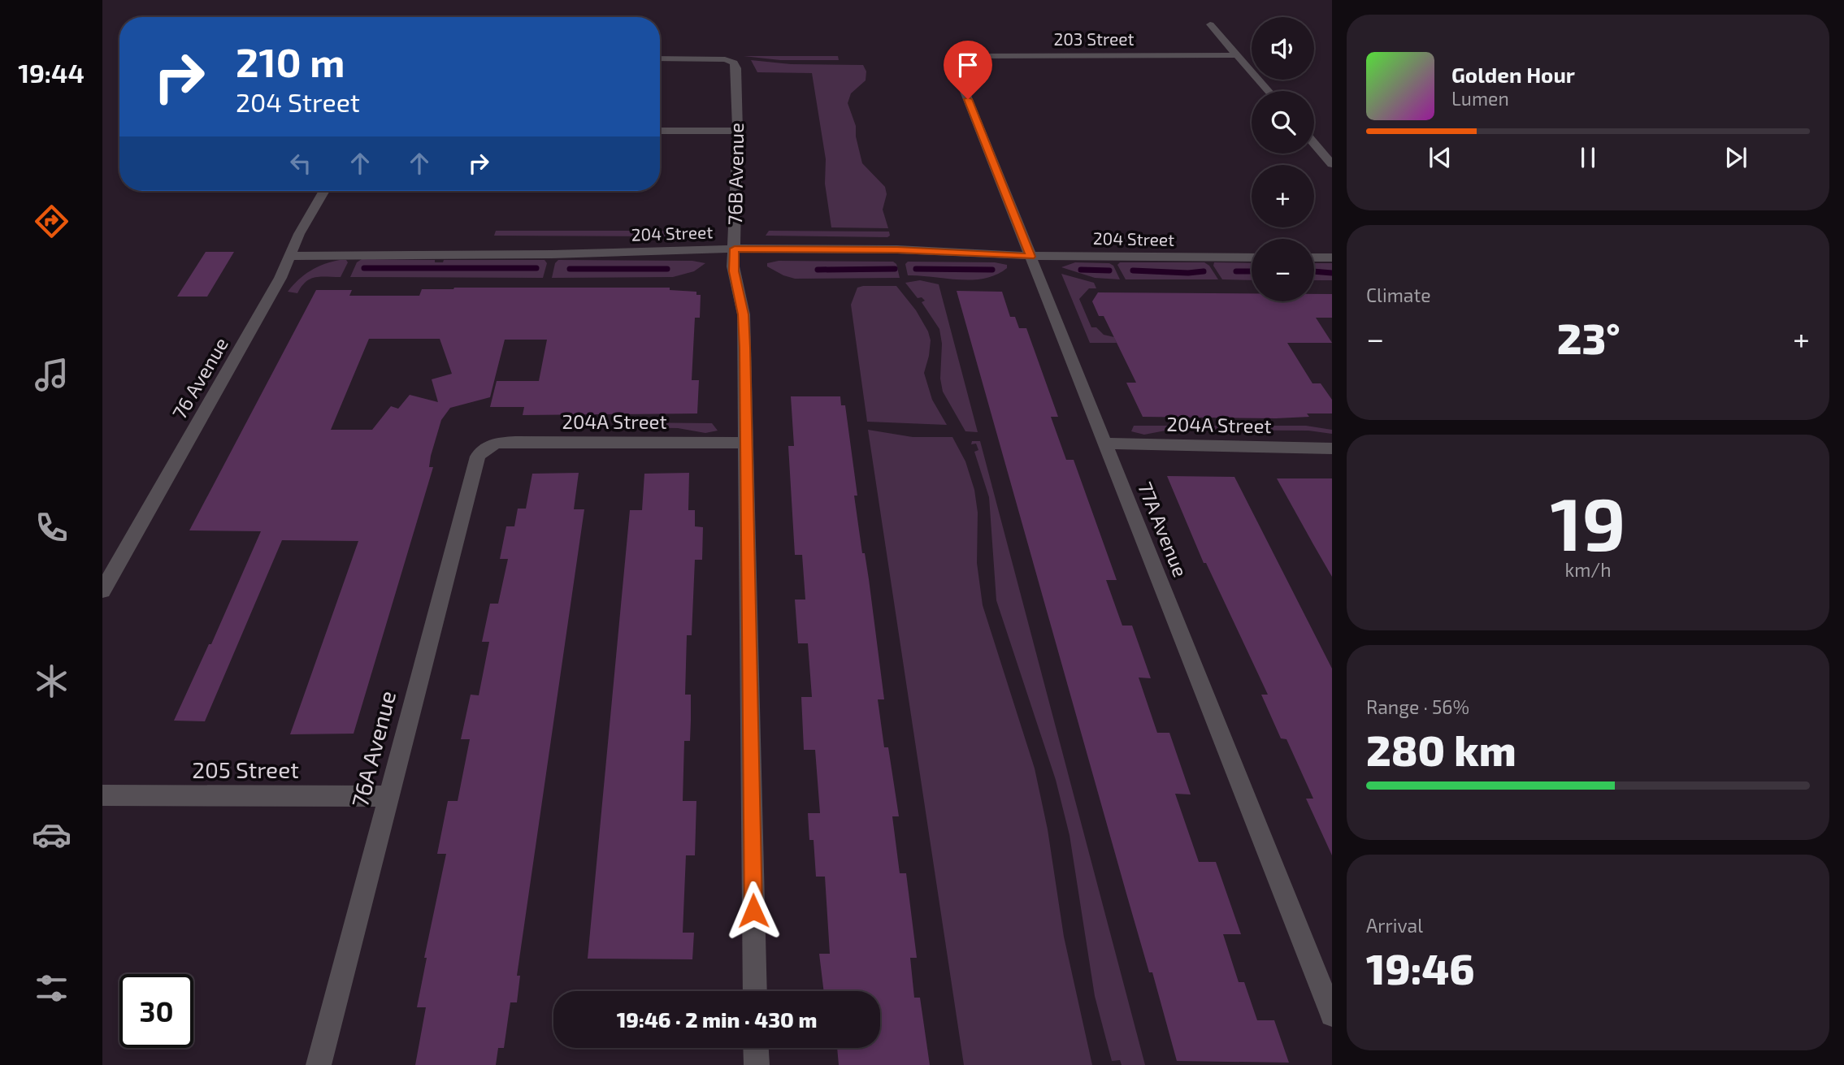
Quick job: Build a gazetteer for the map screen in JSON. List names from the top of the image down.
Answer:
{
  "streets": {
    "street": [
      "203 Street",
      "76B Avenue",
      "204 Street",
      "76 Avenue",
      "204A Street",
      "77A Avenue",
      "76A Avenue",
      "205 Street"
    ]
  },
  "crossings": [
    ["203 Street", "77A Avenue"],
    ["76B Avenue", "204 Street"],
    ["76B Avenue", "204A Street"],
    ["204 Street", "76 Avenue"],
    ["204 Street", "77A Avenue"],
    ["204A Street", "77A Avenue"],
    ["204A Street", "76A Avenue"],
    ["76A Avenue", "205 Street"]
  ],
  "page": {
    "tabs": "19:44",
    "map_buttons": ["+", "−"],
    "turn": ["210 m", "204 Street"],
    "song": ["Golden Hour", "Lumen"],
    "tile": [
      "Climate",
      ["19", "km/h"],
      ["Range · 56%", "280 km"],
      ["Arrival", "19:46"]
    ],
    "heat": ["−", "23°", "+"],
    "limit": "30",
    "trip": "19:46 · 2 min · 430 m"
  }
}
